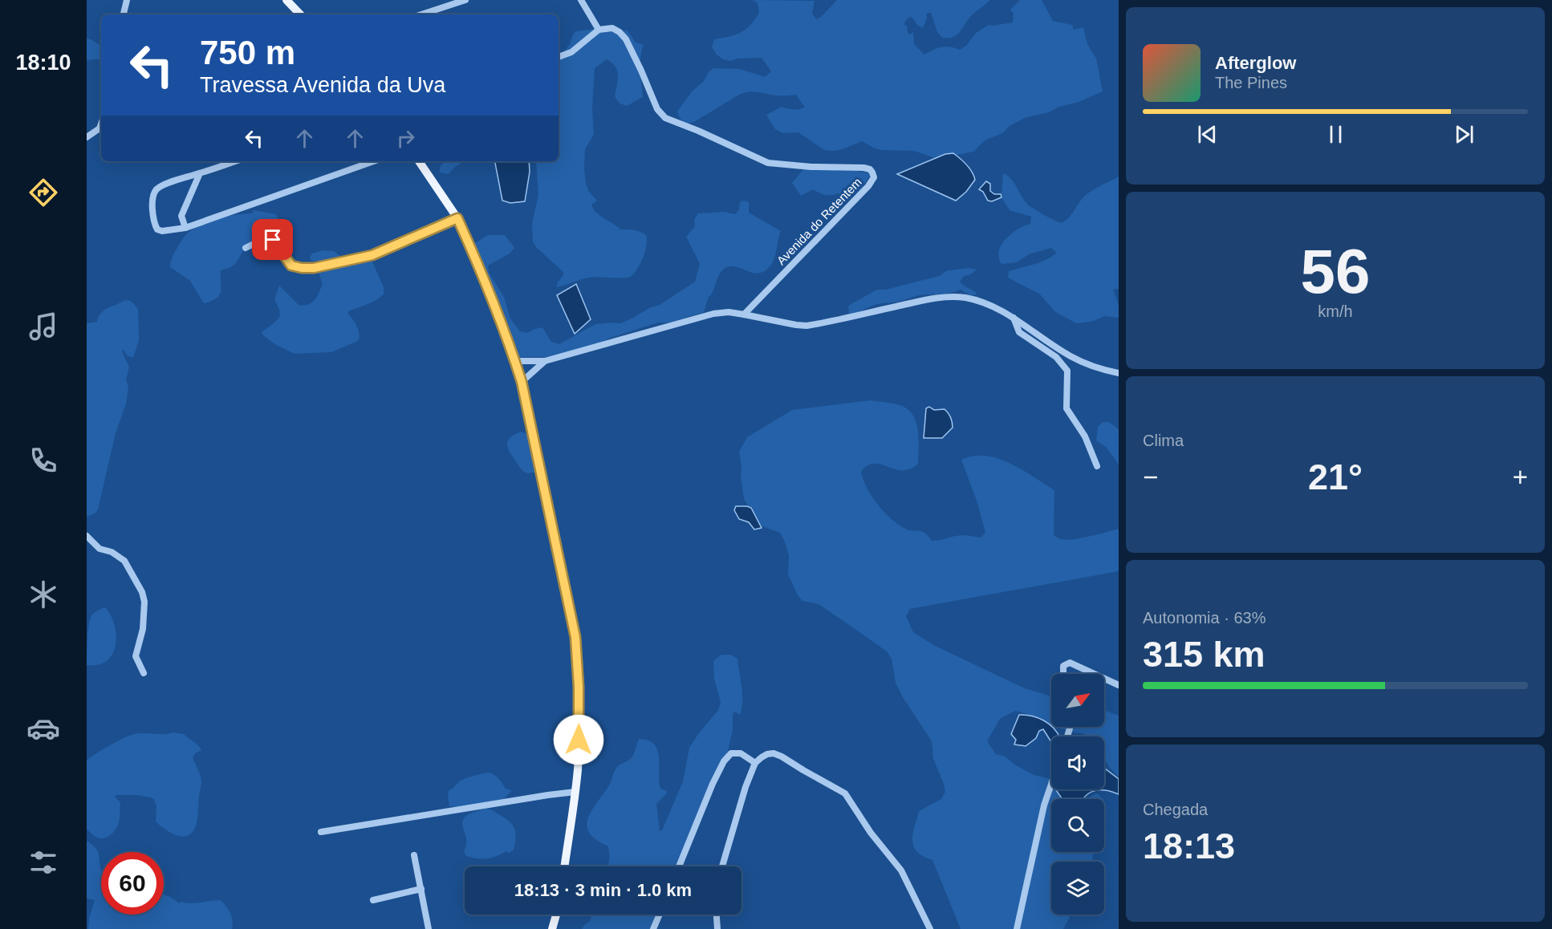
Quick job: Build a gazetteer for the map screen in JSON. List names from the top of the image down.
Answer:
{
  "streets": {
    "street": ["Avenida do Retentem"]
  },
  "north": "top right",
  "page": {
    "tabs": "18:10",
    "turn": ["750 m", "Travessa Avenida da Uva"],
    "song": ["Afterglow", "The Pines"],
    "tile": [
      ["56", "km/h"],
      "Clima",
      ["Autonomia · 63%", "315 km"],
      ["Chegada", "18:13"]
    ],
    "heat": ["−", "21°", "+"],
    "limit": "60",
    "trip": "18:13 · 3 min · 1.0 km"
  }
}
